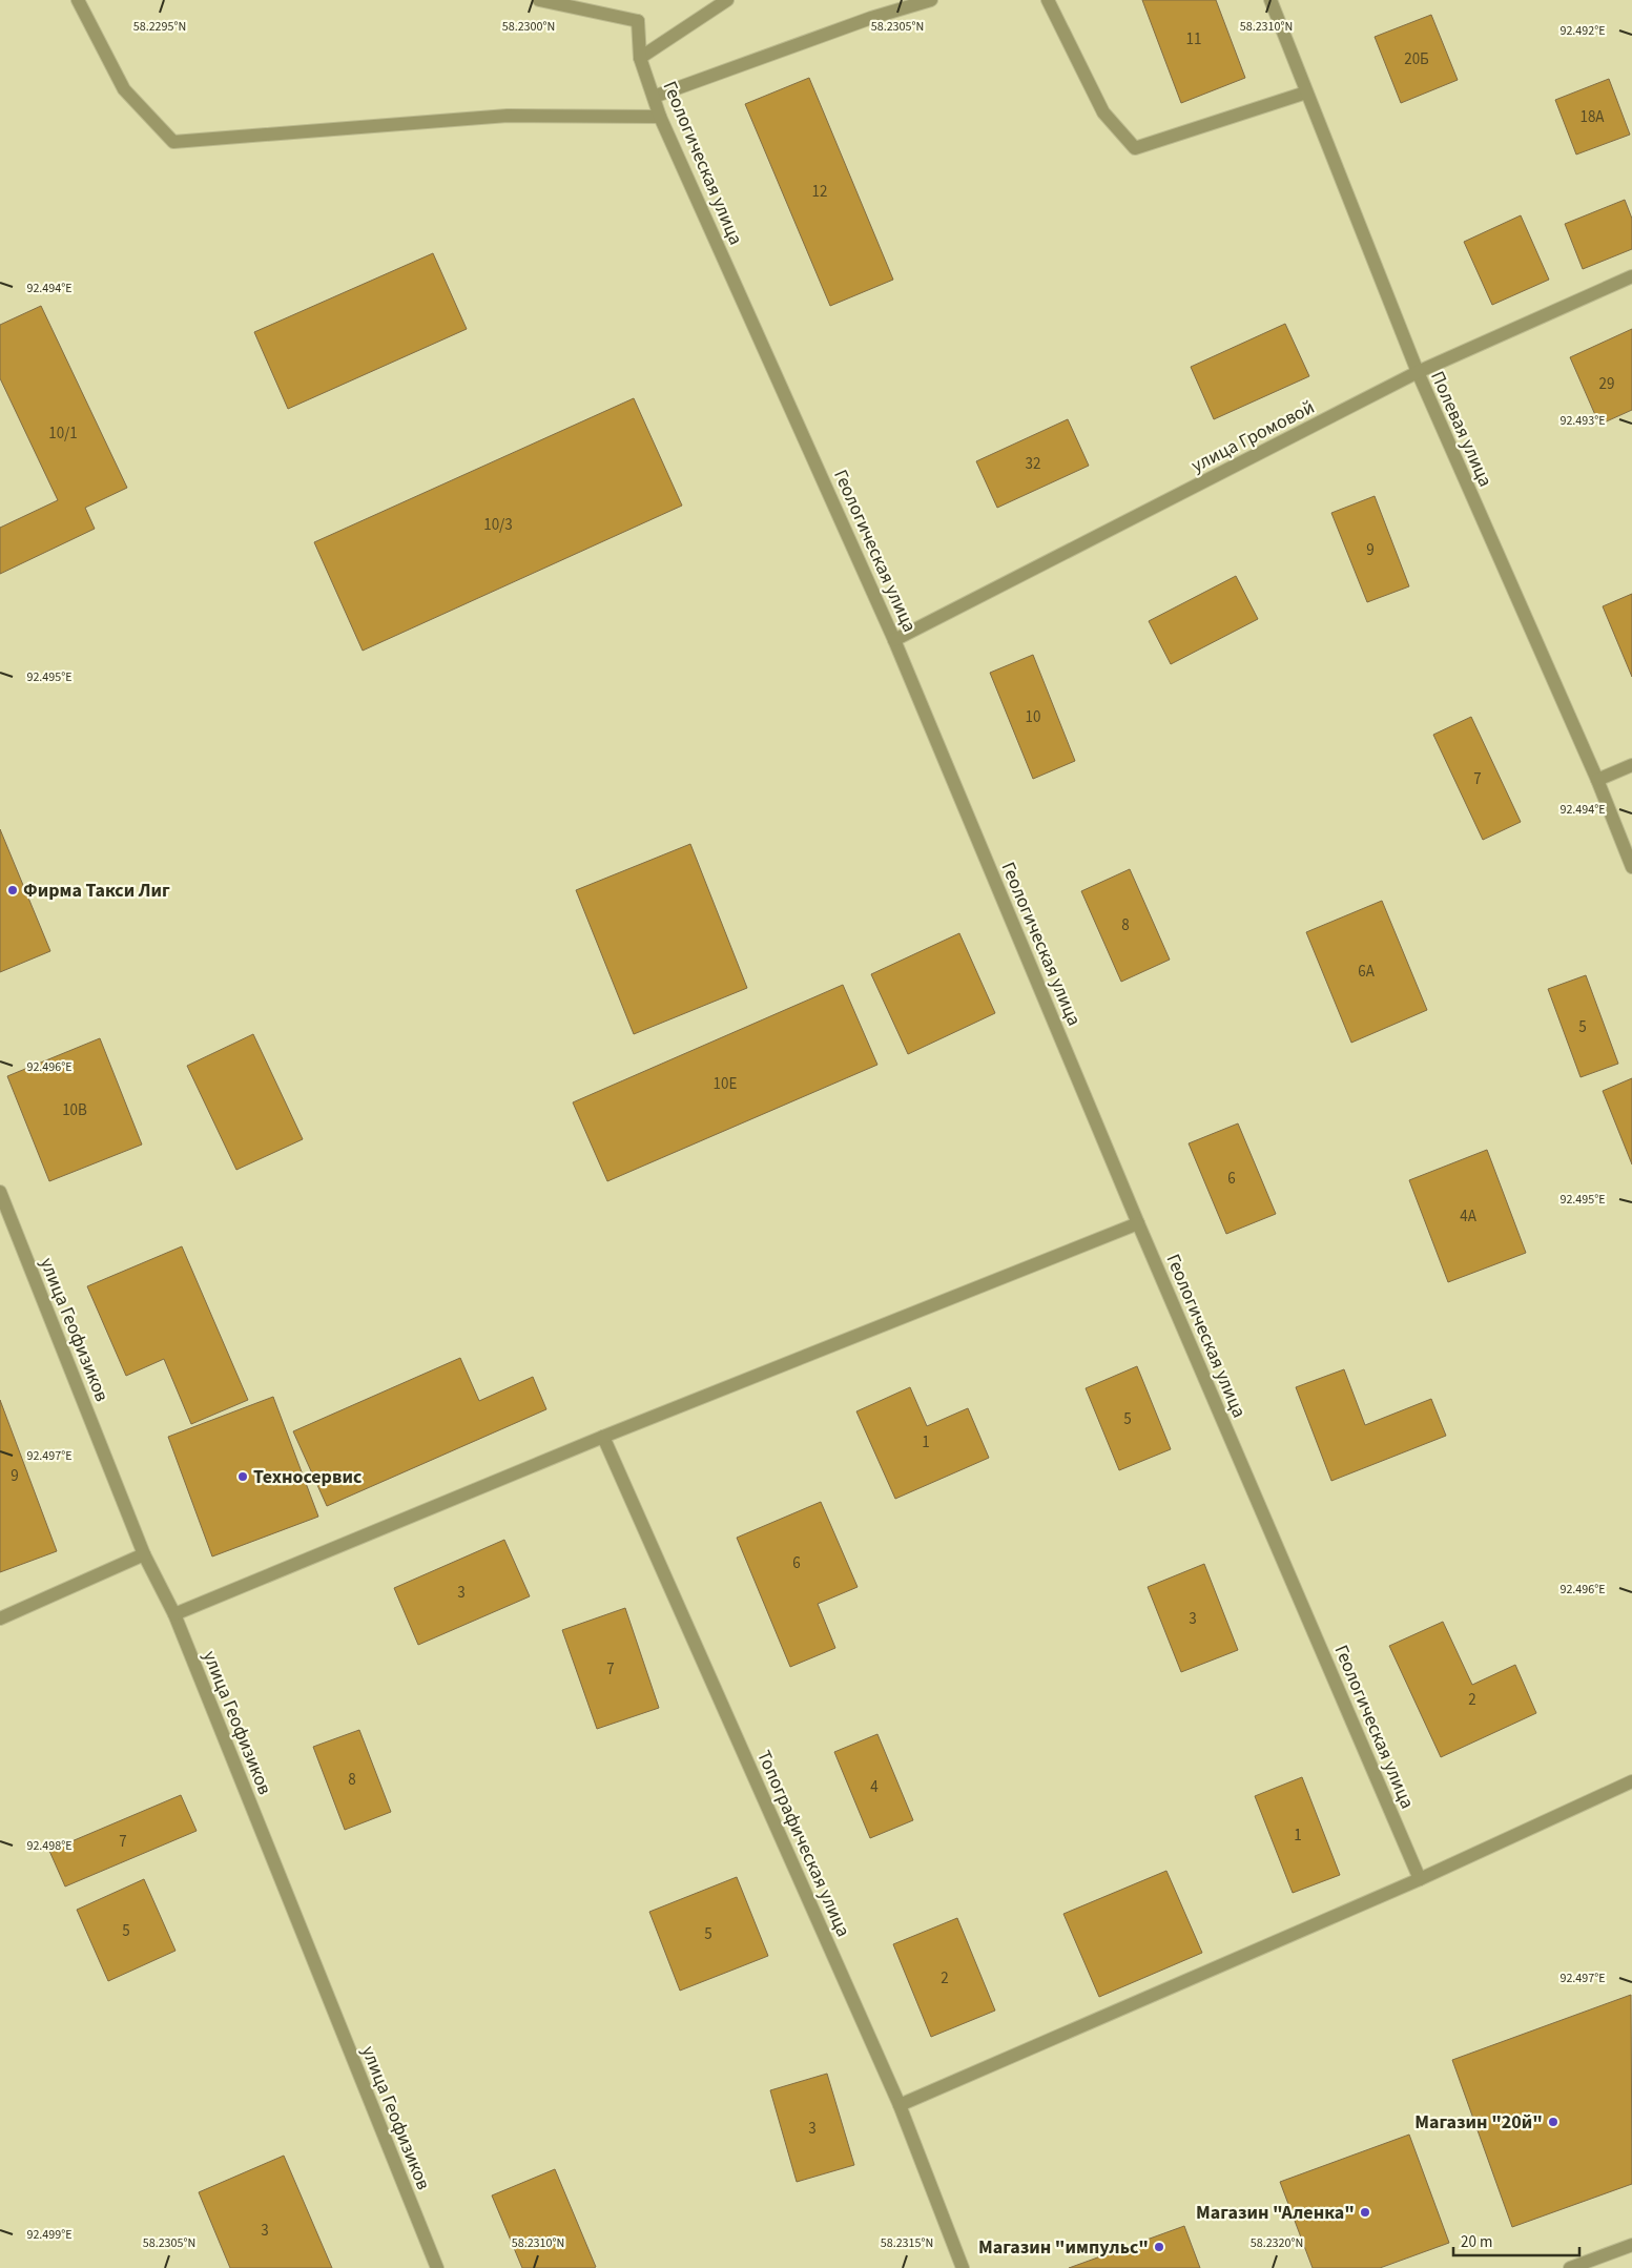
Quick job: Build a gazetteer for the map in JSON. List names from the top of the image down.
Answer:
{
  "streets": {
    "street": [
      "Геологическая улица",
      "Полевая улица",
      "улица Громовой",
      "улица Геофизиков",
      "Топографическая улица"
    ]
  },
  "crossings": [
    ["Геологическая улица", "улица Громовой"],
    ["Полевая улица", "улица Громовой"]
  ],
  "places": [
    "Фирма Такси Лиг",
    "Техносервис",
    "Магазин \"20й\"",
    "Магазин \"Аленка\"",
    "Магазин \"импульс\""
  ],
  "house_numbers": [
    "11",
    "20Б",
    "18А",
    "12",
    "29",
    "10/1",
    "32",
    "10/3",
    "9",
    "10",
    "7",
    "8",
    "6А",
    "5",
    "10Е",
    "10В",
    "6",
    "4А",
    "5",
    "1",
    "9",
    "6",
    "3",
    "3",
    "7",
    "2",
    "8",
    "4",
    "1",
    "7",
    "5",
    "5",
    "2",
    "3",
    "3"
  ],
  "scale_bar": "20 m",
  "coordinates": [
    "58.2295°N",
    "58.2300°N",
    "58.2305°N",
    "58.2310°N",
    "92.492°E",
    "92.494°E",
    "92.493°E",
    "92.495°E",
    "92.496°E",
    "92.497°E",
    "92.498°E",
    "92.499°E",
    "58.2315°N",
    "58.2320°N"
  ]
}
